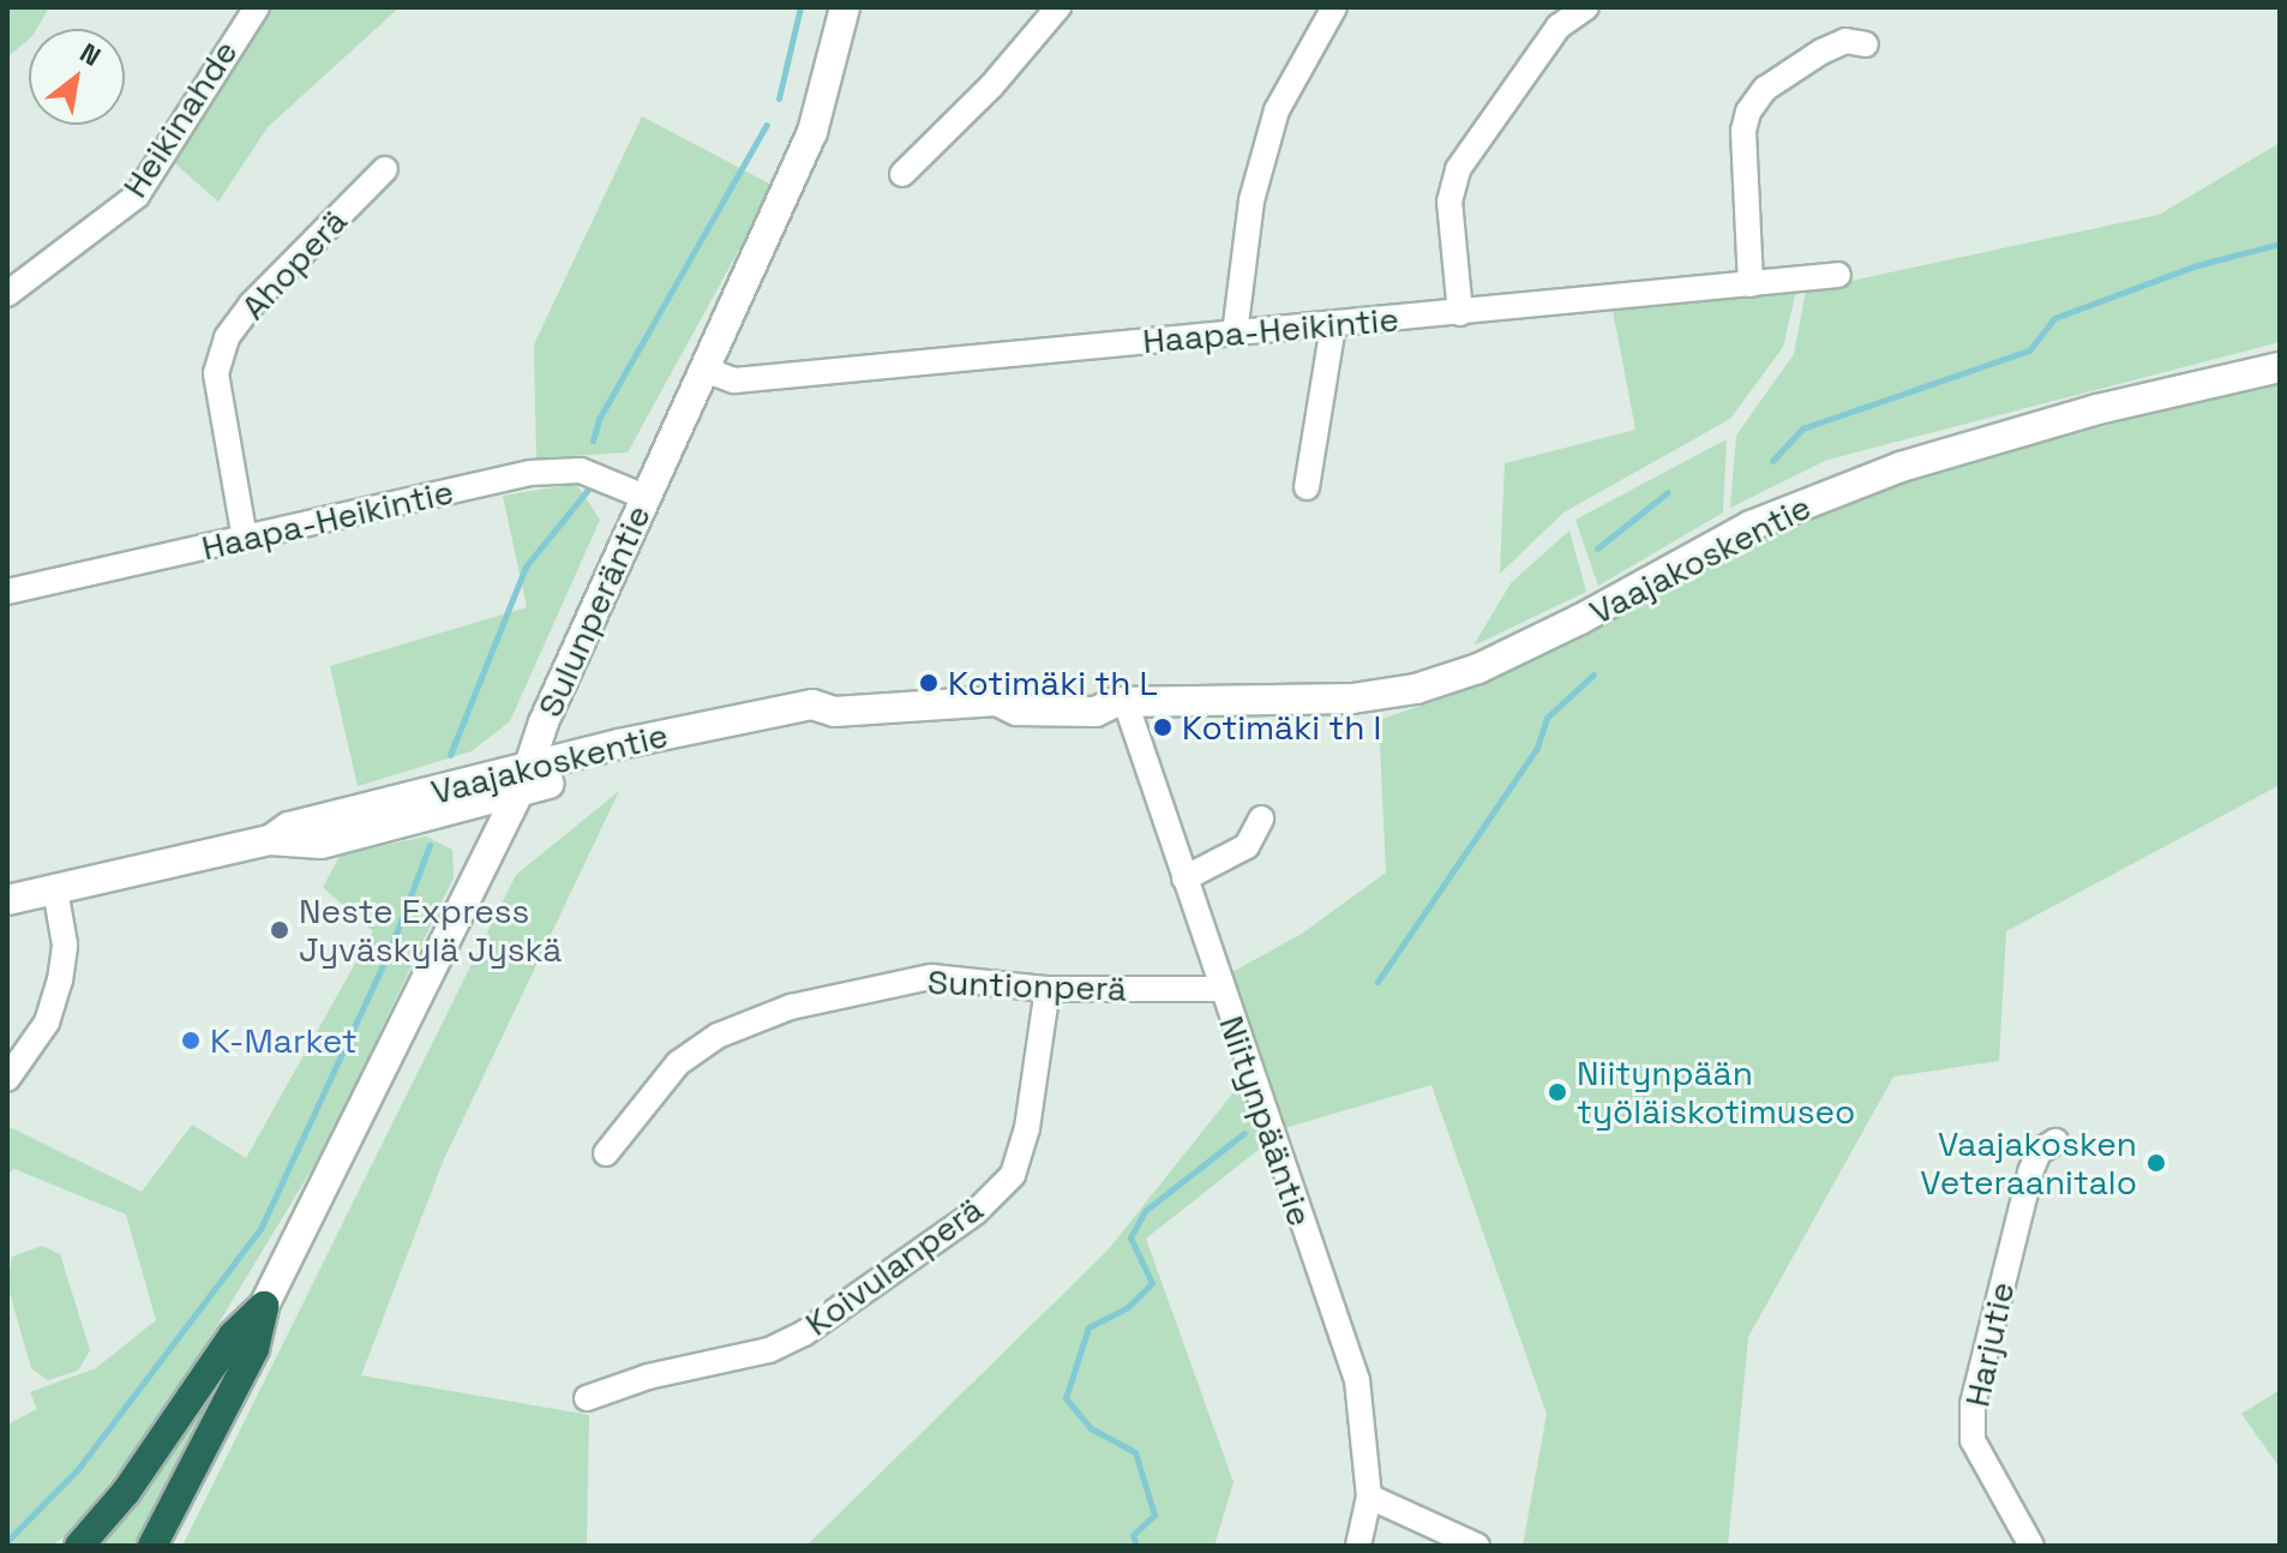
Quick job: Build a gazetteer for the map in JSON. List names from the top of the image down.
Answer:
{
  "streets": {
    "main road": ["Vaajakoskentie", "Sulunperäntie"],
    "street": [
      "Heikinahde",
      "Ahoperä",
      "Haapa-Heikintie",
      "Suntionperä",
      "Niitynpääntie",
      "Koivulanperä",
      "Harjutie"
    ]
  },
  "crossings": [
    ["Ahoperä", "Haapa-Heikintie"],
    ["Haapa-Heikintie", "Sulunperäntie"],
    ["Vaajakoskentie", "Sulunperäntie"],
    ["Vaajakoskentie", "Niitynpääntie"],
    ["Suntionperä", "Niitynpääntie"],
    ["Suntionperä", "Koivulanperä"]
  ],
  "places": [
    "Kotimäki th L",
    "Kotimäki th I",
    "Neste Express Jyväskylä Jyskä",
    "K-Market",
    "Niitynpään työläiskotimuseo",
    "Vaajakosken Veteraanitalo"
  ],
  "north": "top right"
}
